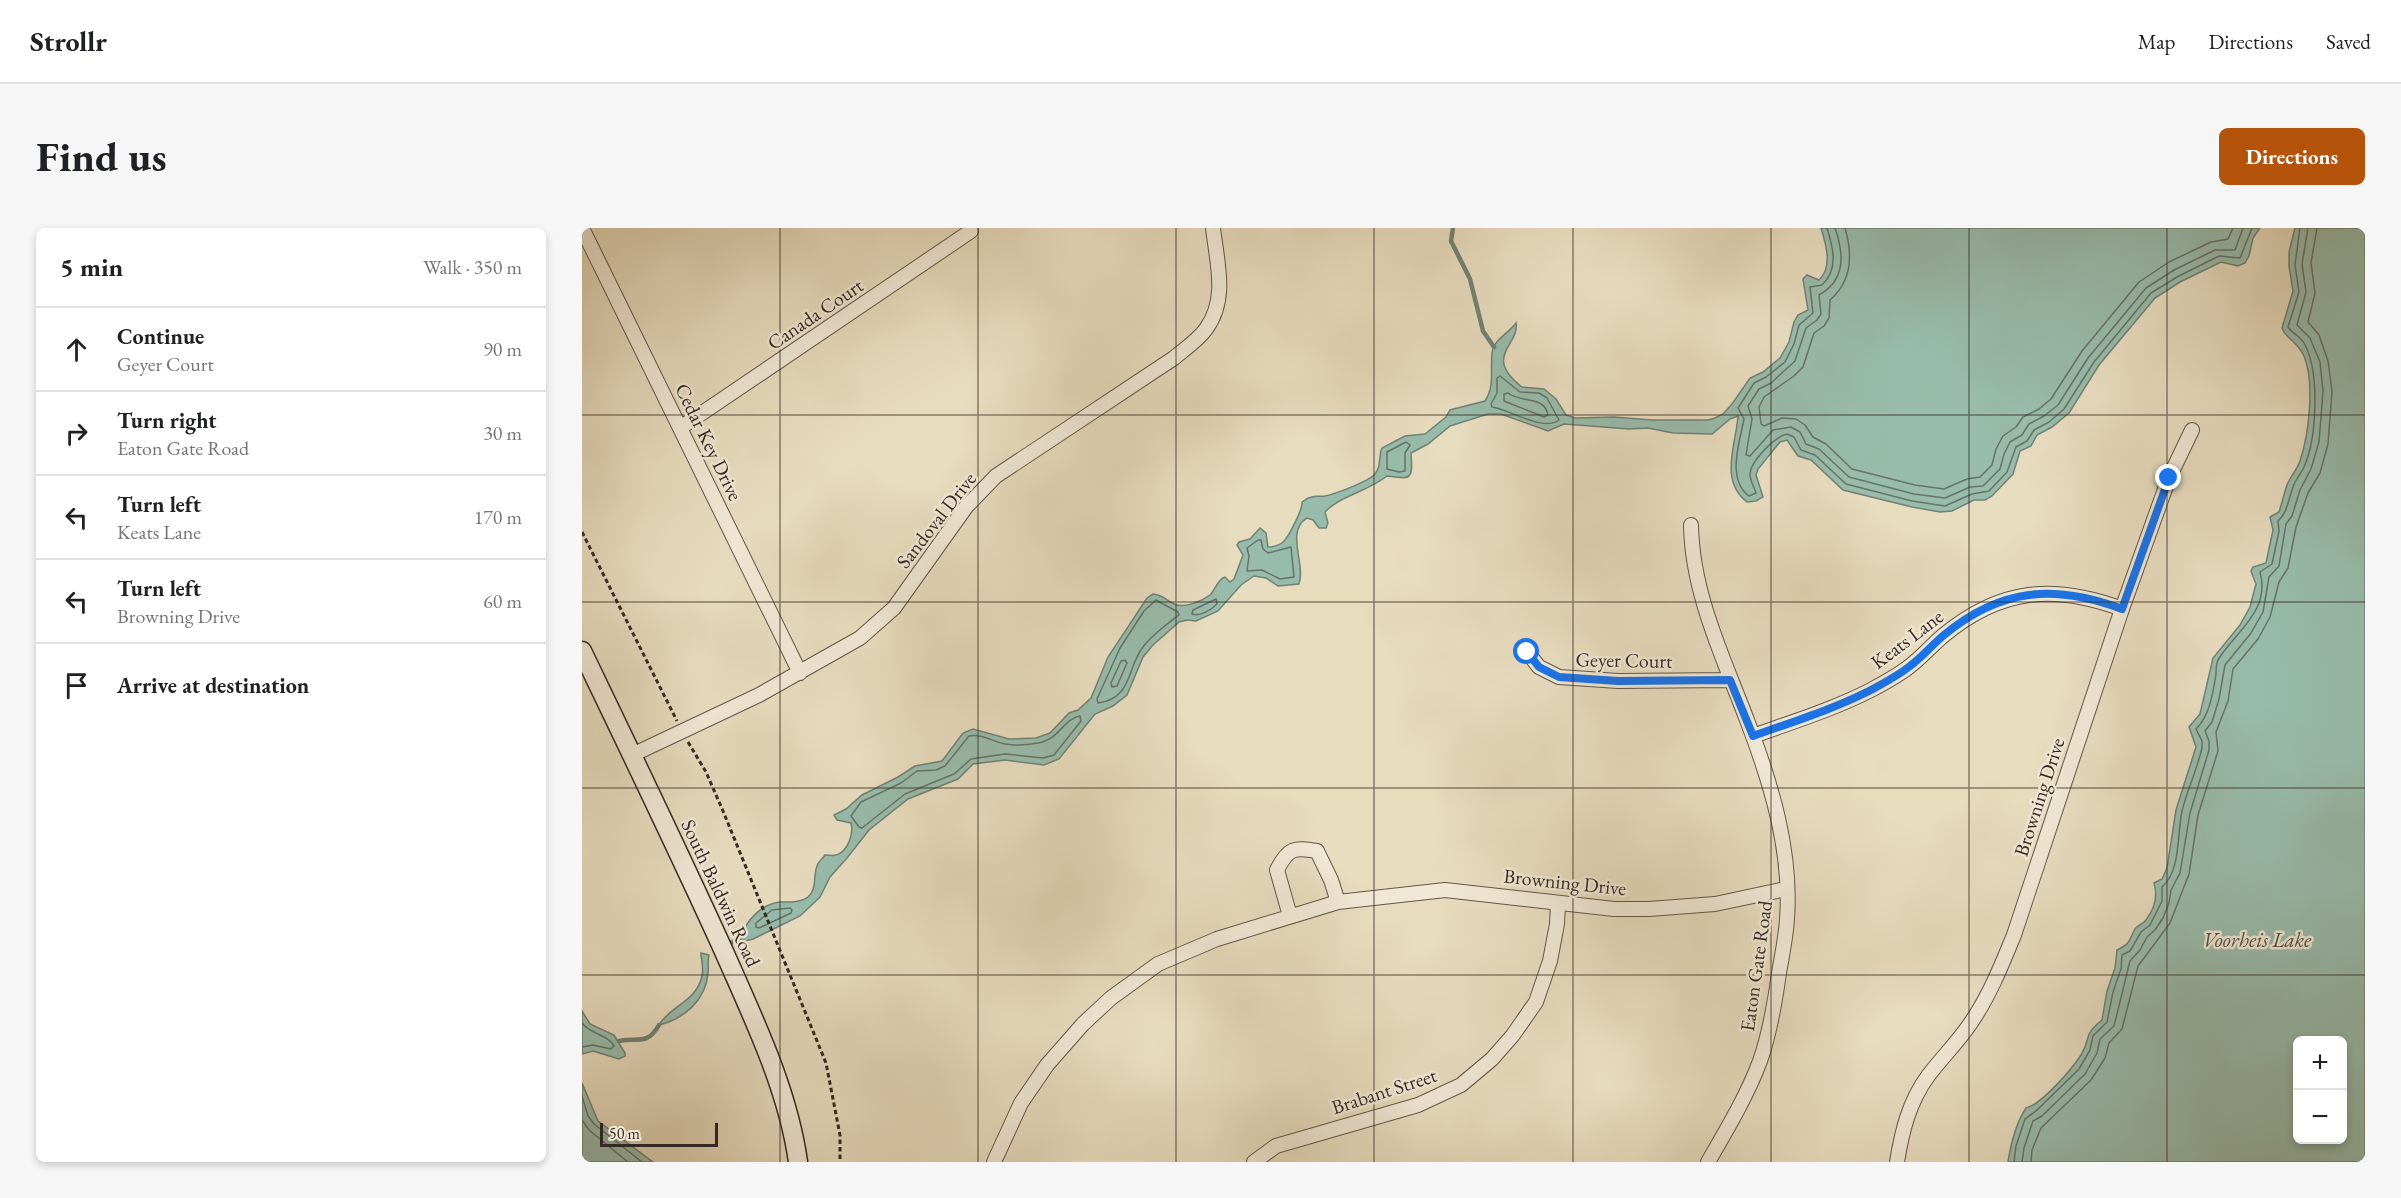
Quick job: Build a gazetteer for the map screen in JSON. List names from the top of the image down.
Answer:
{
  "streets": {
    "main road": ["South Baldwin Road"],
    "street": [
      "Canada Court",
      "Cedar Key Drive",
      "Sandoval Drive",
      "Keats Lane",
      "Geyer Court",
      "Browning Drive",
      "Eaton Gate Road",
      "Brabant Street"
    ]
  },
  "crossings": [
    ["Canada Court", "Cedar Key Drive"],
    ["Cedar Key Drive", "Sandoval Drive"],
    ["Sandoval Drive", "South Baldwin Road"],
    ["Keats Lane", "Browning Drive"],
    ["Keats Lane", "Eaton Gate Road"],
    ["Geyer Court", "Eaton Gate Road"],
    ["Browning Drive", "Eaton Gate Road"],
    ["Browning Drive", "Brabant Street"]
  ],
  "water": ["Voorheis Lake"],
  "scale_bar": "50 m",
  "page": {
    "header": "Strollr",
    "nav": ["Map", "Directions", "Saved"],
    "buttons": "Directions",
    "title": "Find us",
    "heading": ["5 min", "Walk · 350 m"],
    "list": [
      ["Continue", "Geyer Court", "90 m"],
      ["Turn right", "Eaton Gate Road", "30 m"],
      ["Turn left", "Keats Lane", "170 m"],
      ["Turn left", "Browning Drive", "60 m"],
      "Arrive at destination"
    ],
    "map_buttons": ["+", "−"],
    "scale": "50 m"
  }
}
